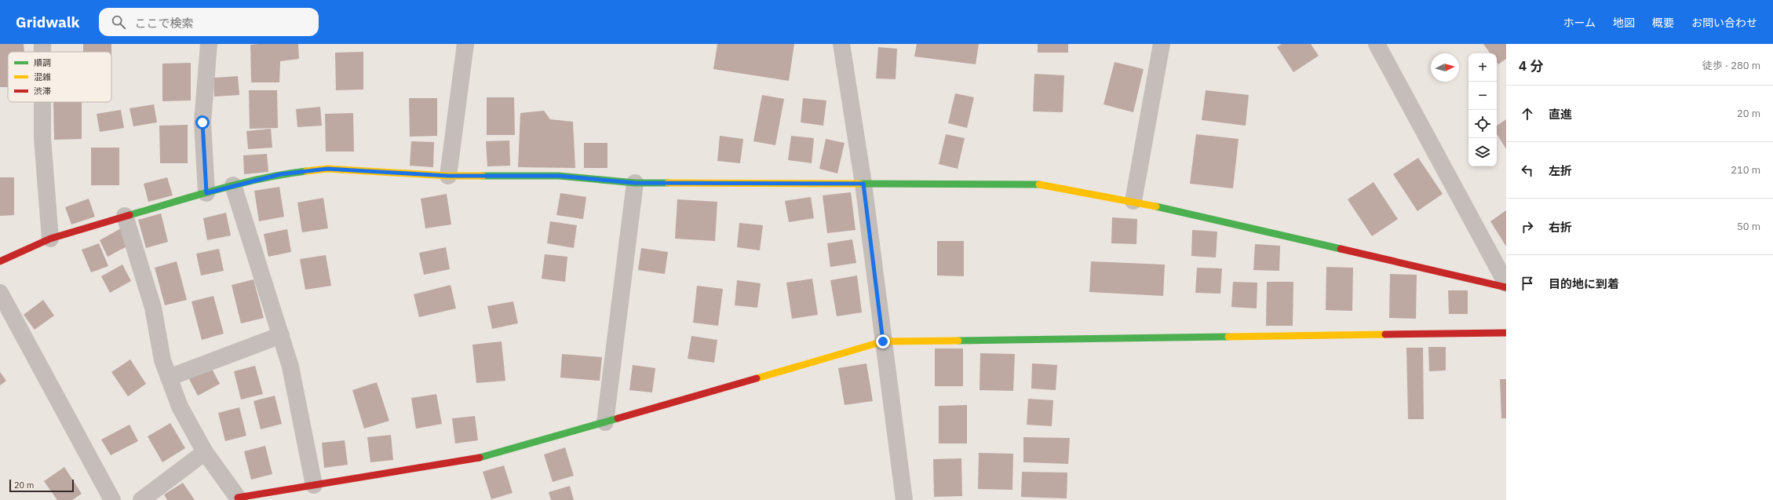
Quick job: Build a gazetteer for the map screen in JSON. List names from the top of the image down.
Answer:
{
  "legend": ["順調", "混雑", "渋滞"],
  "scale_bar": "20 m",
  "north": "right",
  "page": {
    "header": "Gridwalk",
    "search": "ここで検索",
    "nav": [
      "ホーム",
      "地図",
      "概要",
      "お問い合わせ"
    ],
    "heading": ["4 分", "徒歩 · 280 m"],
    "map_buttons": ["+", "−"],
    "list": [
      ["直進", "20 m"],
      ["左折", "210 m"],
      ["右折", "50 m"],
      "目的地に到着"
    ],
    "scale": "20 m"
  }
}
